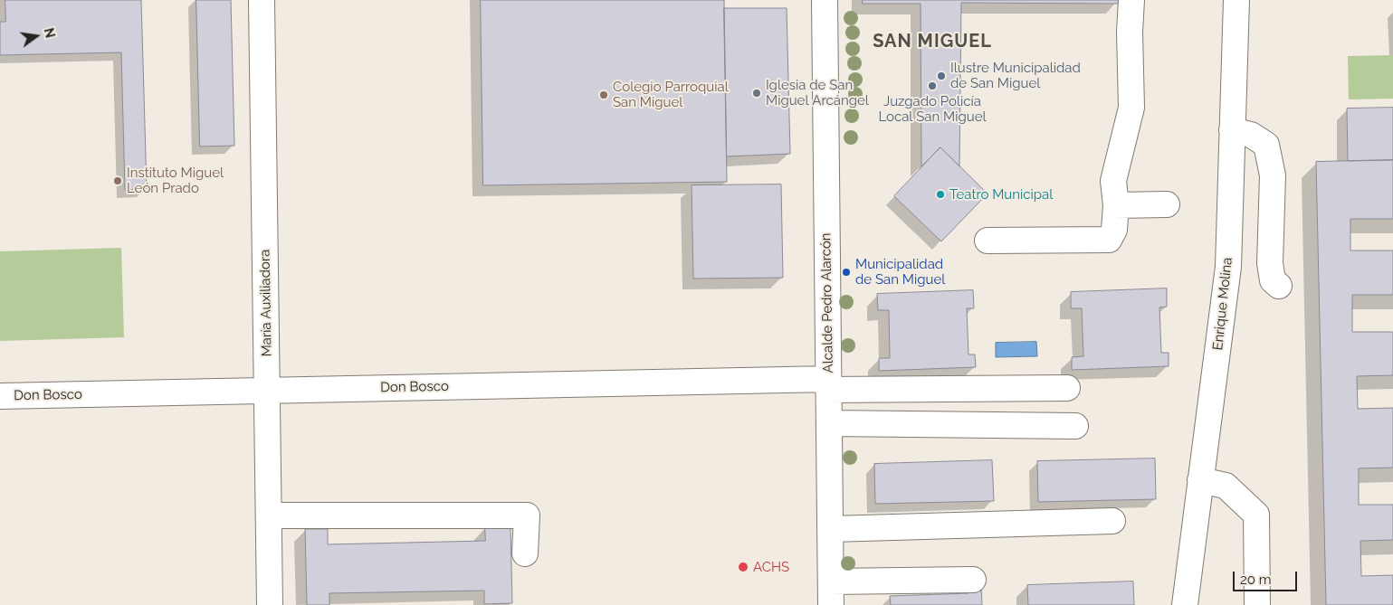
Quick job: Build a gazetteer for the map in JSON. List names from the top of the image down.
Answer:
{
  "streets": {
    "street": [
      "María Auxiliadora",
      "Alcalde Pedro Alarcón",
      "Enrique Molina",
      "Don Bosco"
    ]
  },
  "crossings": [
    ["María Auxiliadora", "Don Bosco"],
    ["Alcalde Pedro Alarcón", "Don Bosco"]
  ],
  "districts": ["SAN MIGUEL"],
  "places": [
    "Ilustre Municipalidad de San Miguel",
    "Juzgado Policía Local San Miguel",
    "Iglesia de San Miguel Arcángel",
    "Colegio Parroquial San Miguel",
    "Instituto Miguel León Prado",
    "Teatro Municipal",
    "Municipalidad de San Miguel",
    "ACHS"
  ],
  "scale_bar": "20 m",
  "north": "right"
}
